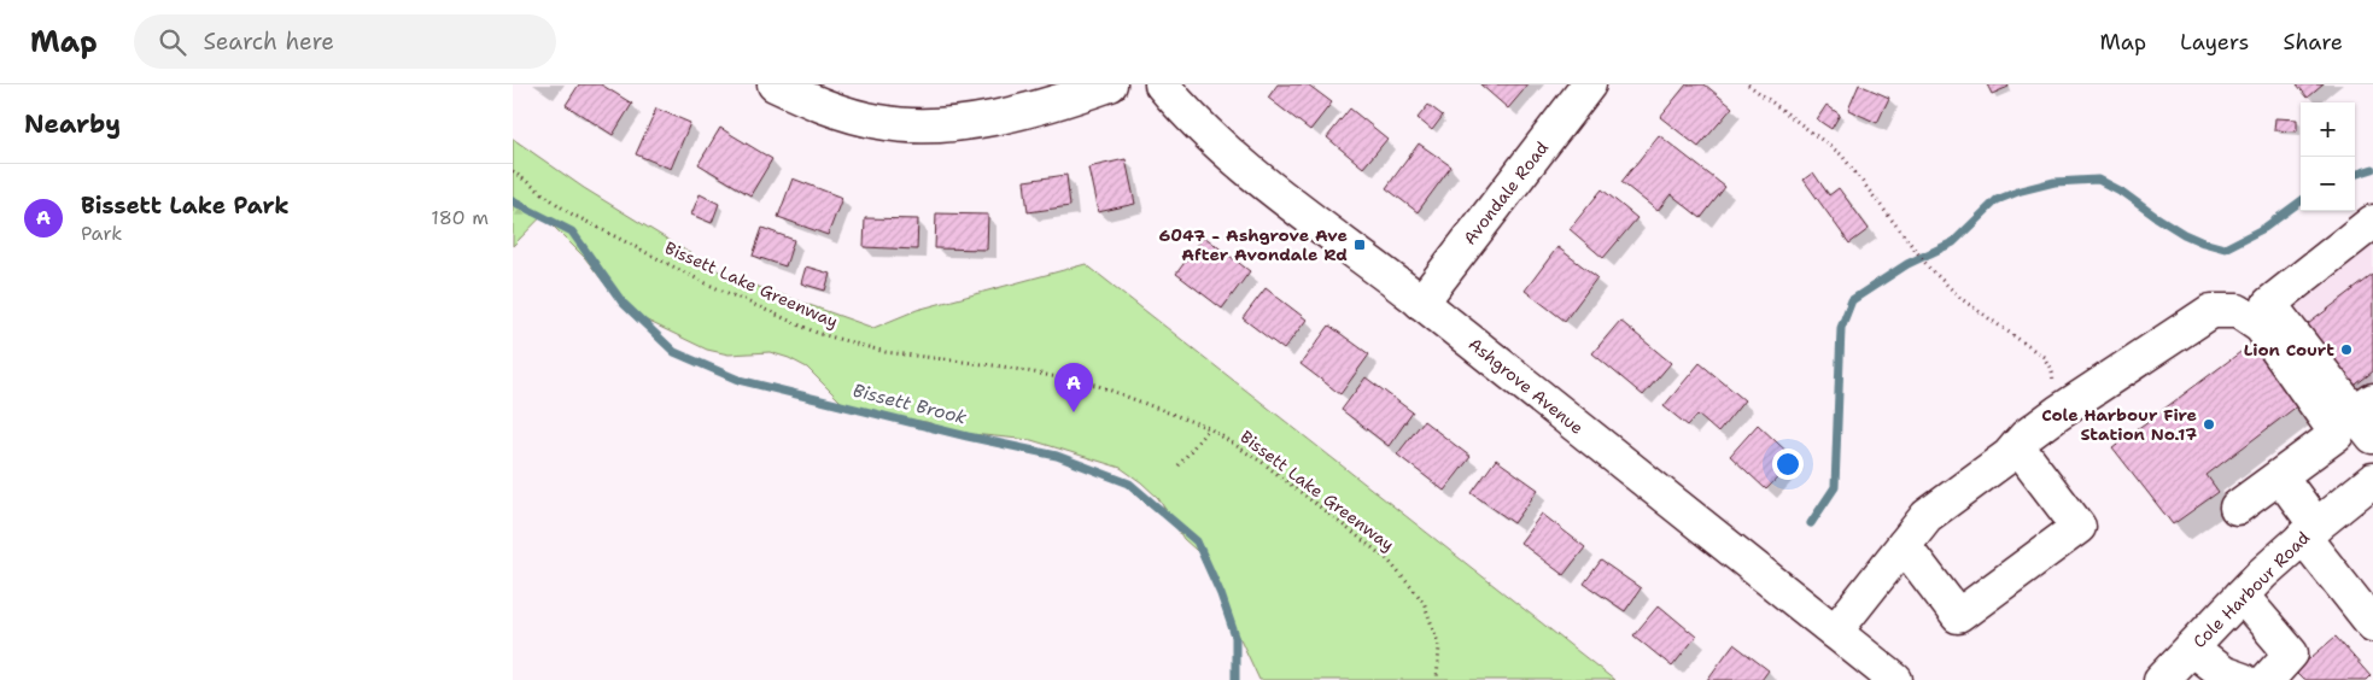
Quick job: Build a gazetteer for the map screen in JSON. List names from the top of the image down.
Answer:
{
  "streets": {
    "street": ["Avondale Road", "Ashgrove Avenue", "Cole Harbour Road"],
    "path": ["Bissett Lake Greenway"]
  },
  "crossings": [
    ["Avondale Road", "Ashgrove Avenue"]
  ],
  "water": ["Bissett Brook"],
  "places": {
    "transit": ["6047 - Ashgrove Ave After Avondale Rd"],
    "other": ["Lion Court", "Cole Harbour Fire Station No.17"]
  },
  "page": {
    "header": "Map",
    "search": "Search here",
    "nav": ["Map", "Layers", "Share"],
    "heading": "Nearby",
    "map_buttons": ["+", "−"],
    "list": [
      {
        "mark": "A",
        "name": "Bissett Lake Park",
        "note": "Park",
        "value": "180 m"
      }
    ],
    "pins": "A"
  }
}
